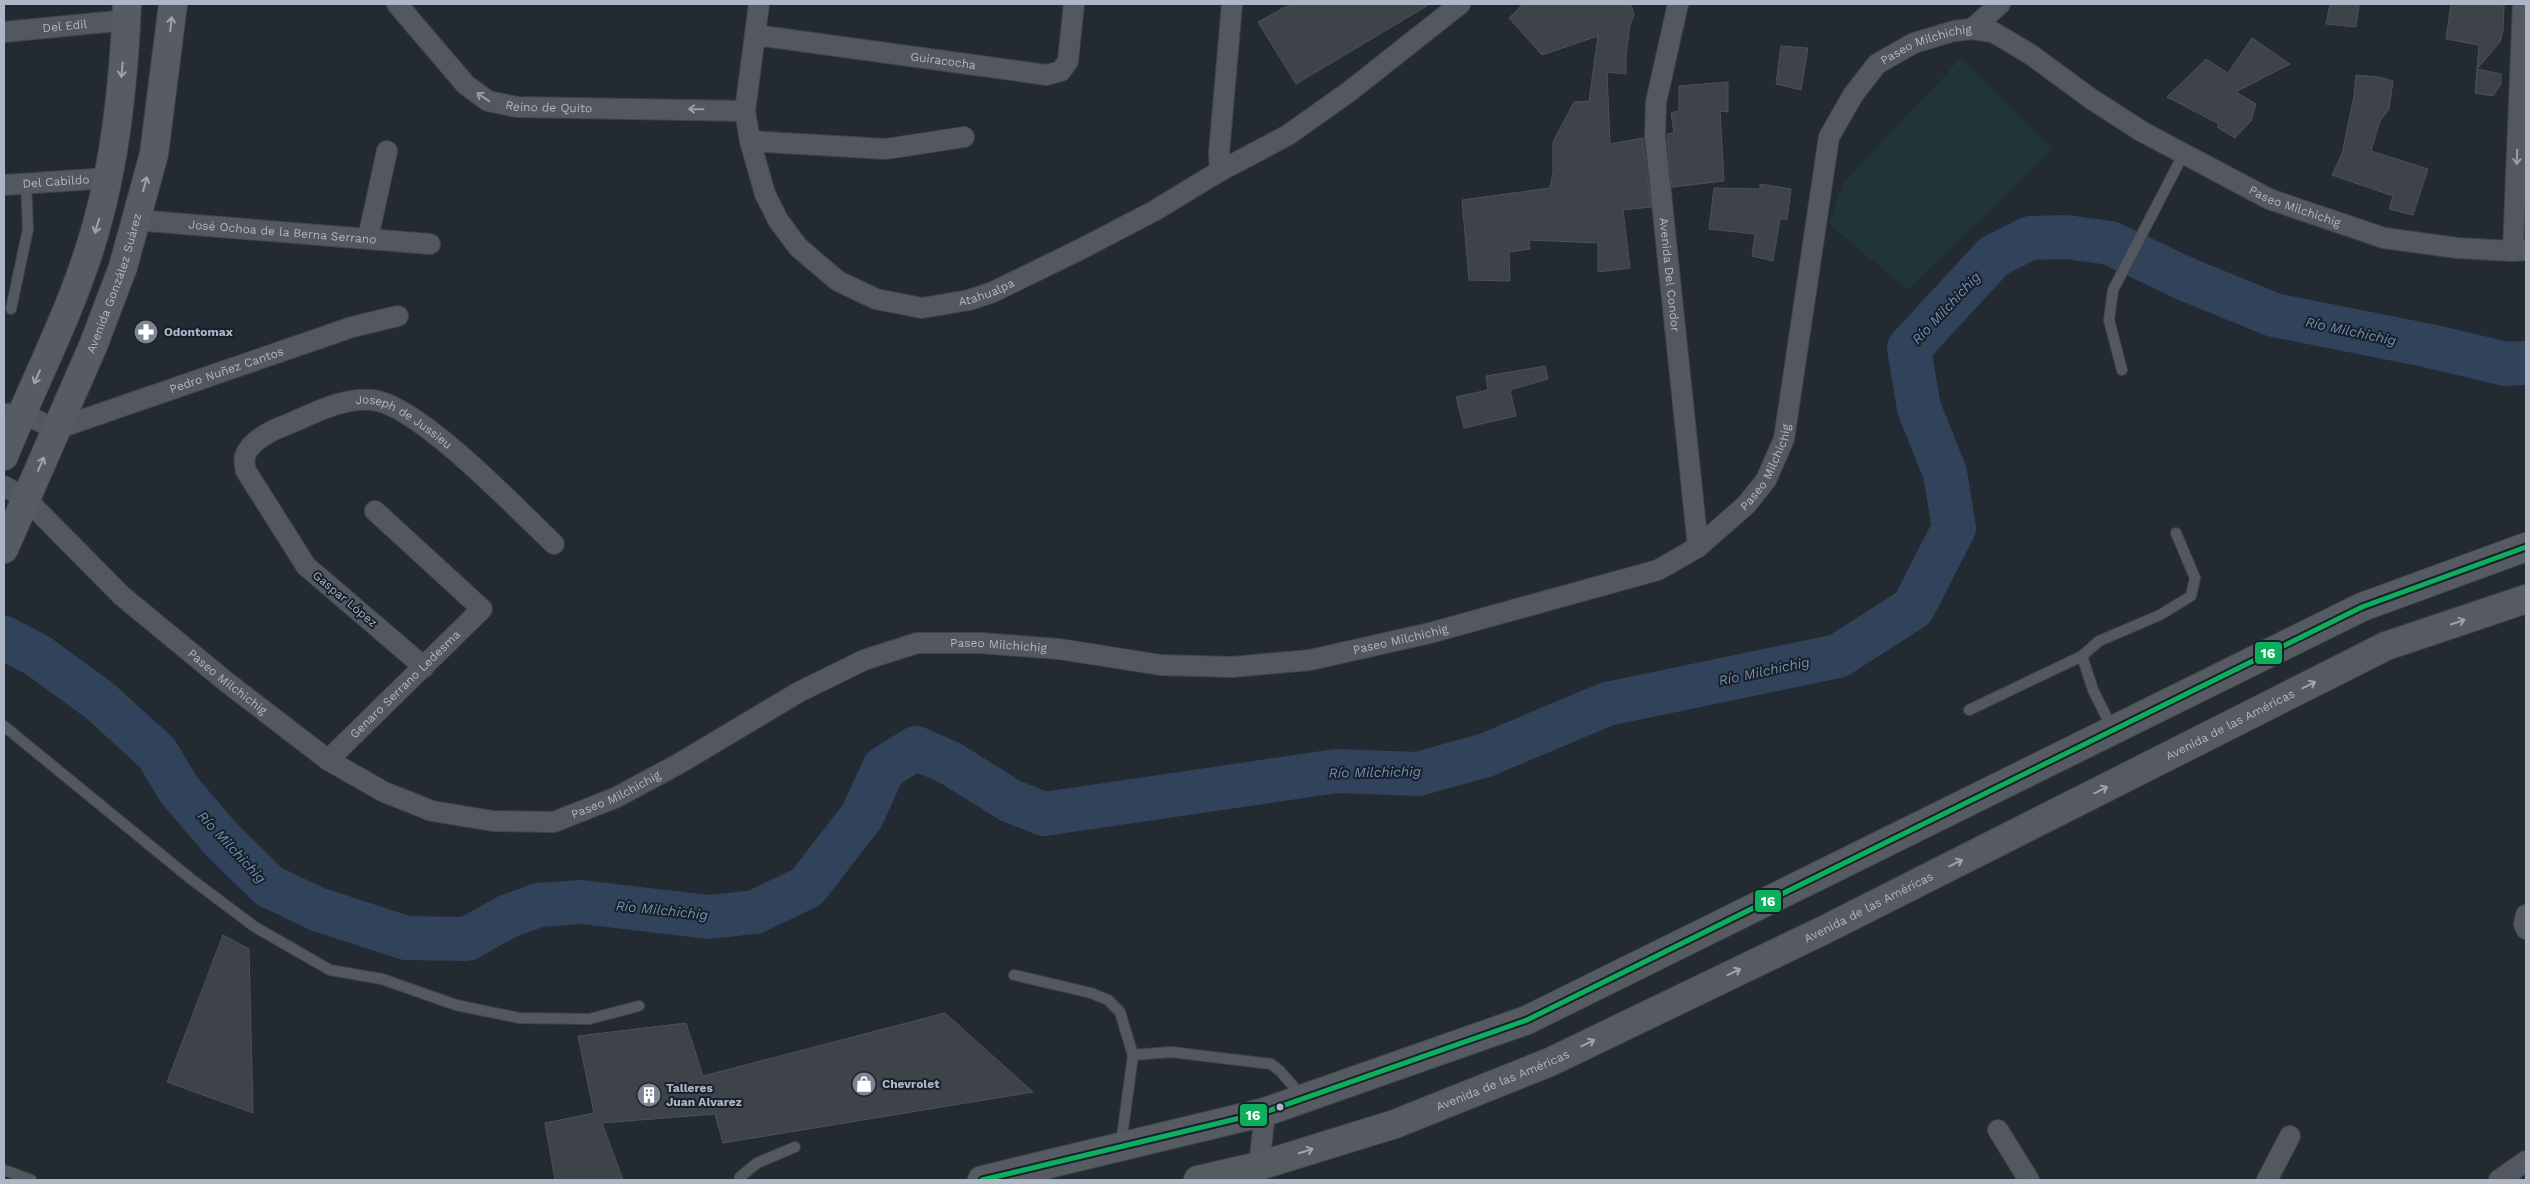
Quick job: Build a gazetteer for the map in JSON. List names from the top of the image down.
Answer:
{
  "streets": {
    "main road": ["Avenida González Suárez", "Avenida de las Américas"],
    "street": [
      "Del Edil",
      "Paseo Milchichig",
      "Guiracocha",
      "Reino de Quito",
      "Del Cabildo",
      "José Ochoa de la Berna Serrano",
      "Avenida Del Condor",
      "Atahualpa",
      "Pedro Nuñez Cantos",
      "Joseph de Jussieu",
      "Gaspar López",
      "Genaro Serrano Ledesma"
    ]
  },
  "crossings": [
    ["Paseo Milchichig", "Avenida Del Condor"],
    ["Paseo Milchichig", "Avenida González Suárez"],
    ["Paseo Milchichig", "Genaro Serrano Ledesma"],
    ["Guiracocha", "Atahualpa"],
    ["Reino de Quito", "Atahualpa"],
    ["José Ochoa de la Berna Serrano", "Avenida González Suárez"],
    ["Avenida González Suárez", "Pedro Nuñez Cantos"],
    ["Joseph de Jussieu", "Gaspar López"],
    ["Gaspar López", "Genaro Serrano Ledesma"]
  ],
  "one_way": ["Reino de Quito"],
  "water": ["Río Milchichig"],
  "places": {
    "pharmacy": ["Odontomax"],
    "shop": ["Chevrolet"],
    "building": ["Talleres Juan Alvarez"]
  },
  "lines": ["transit line 16"]
}
